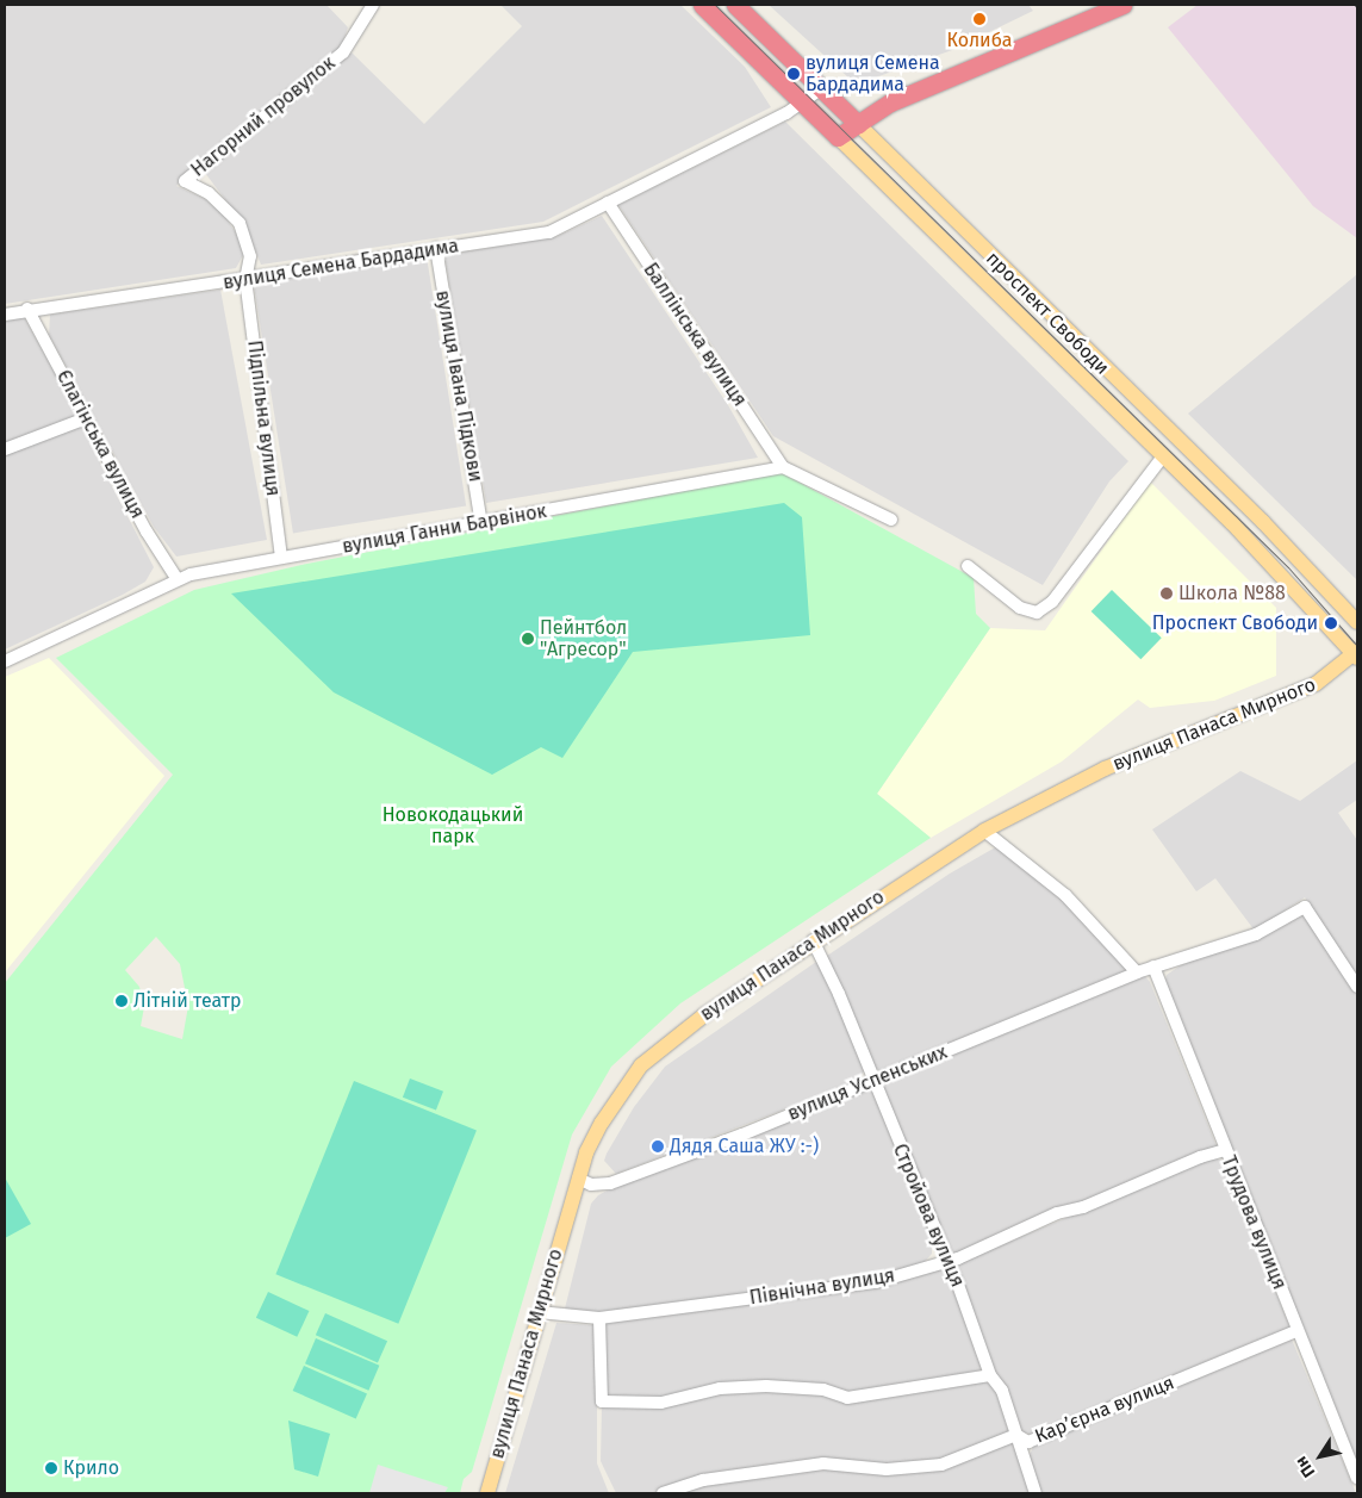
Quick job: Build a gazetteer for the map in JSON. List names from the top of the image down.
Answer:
{
  "streets": {
    "highway": ["проспект Свободи"],
    "main road": ["вулиця Панаса Мирного"],
    "street": [
      "Нагорний провулок",
      "вулиця Семена Бардадима",
      "Баллінська вулиця",
      "вулиця Івана Підкови",
      "Підпільна вулиця",
      "Єлагінська вулиця",
      "вулиця Ганни Барвінок",
      "вулиця Успенських",
      "Стройова вулиця",
      "Трудова вулиця",
      "Північна вулиця",
      "Карʼєрна вулиця"
    ]
  },
  "crossings": [
    ["Нагорний провулок", "вулиця Семена Бардадима"],
    ["Нагорний провулок", "Підпільна вулиця"],
    ["вулиця Семена Бардадима", "проспект Свободи"],
    ["вулиця Семена Бардадима", "Баллінська вулиця"],
    ["вулиця Семена Бардадима", "вулиця Івана Підкови"],
    ["вулиця Семена Бардадима", "Підпільна вулиця"],
    ["вулиця Семена Бардадима", "Єлагінська вулиця"],
    ["проспект Свободи", "вулиця Панаса Мирного"],
    ["Баллінська вулиця", "вулиця Ганни Барвінок"],
    ["вулиця Івана Підкови", "вулиця Ганни Барвінок"],
    ["Підпільна вулиця", "вулиця Ганни Барвінок"],
    ["Єлагінська вулиця", "вулиця Ганни Барвінок"],
    ["вулиця Панаса Мирного", "вулиця Успенських"],
    ["вулиця Панаса Мирного", "Стройова вулиця"],
    ["вулиця Панаса Мирного", "Північна вулиця"],
    ["вулиця Успенських", "Стройова вулиця"],
    ["вулиця Успенських", "Трудова вулиця"],
    ["Стройова вулиця", "Північна вулиця"],
    ["Стройова вулиця", "Карʼєрна вулиця"],
    ["Трудова вулиця", "Північна вулиця"],
    ["Трудова вулиця", "Карʼєрна вулиця"]
  ],
  "parks": ["Новокодацький парк"],
  "places": [
    "Колиба",
    "вулиця Семена Бардадима",
    "Школа №88",
    "Проспект Свободи",
    "Пейнтбол \"Агресор\"",
    "Лiтнiй театр",
    "Дядя Саша ЖУ :-)",
    "Крило"
  ],
  "north": "bottom left"
}
